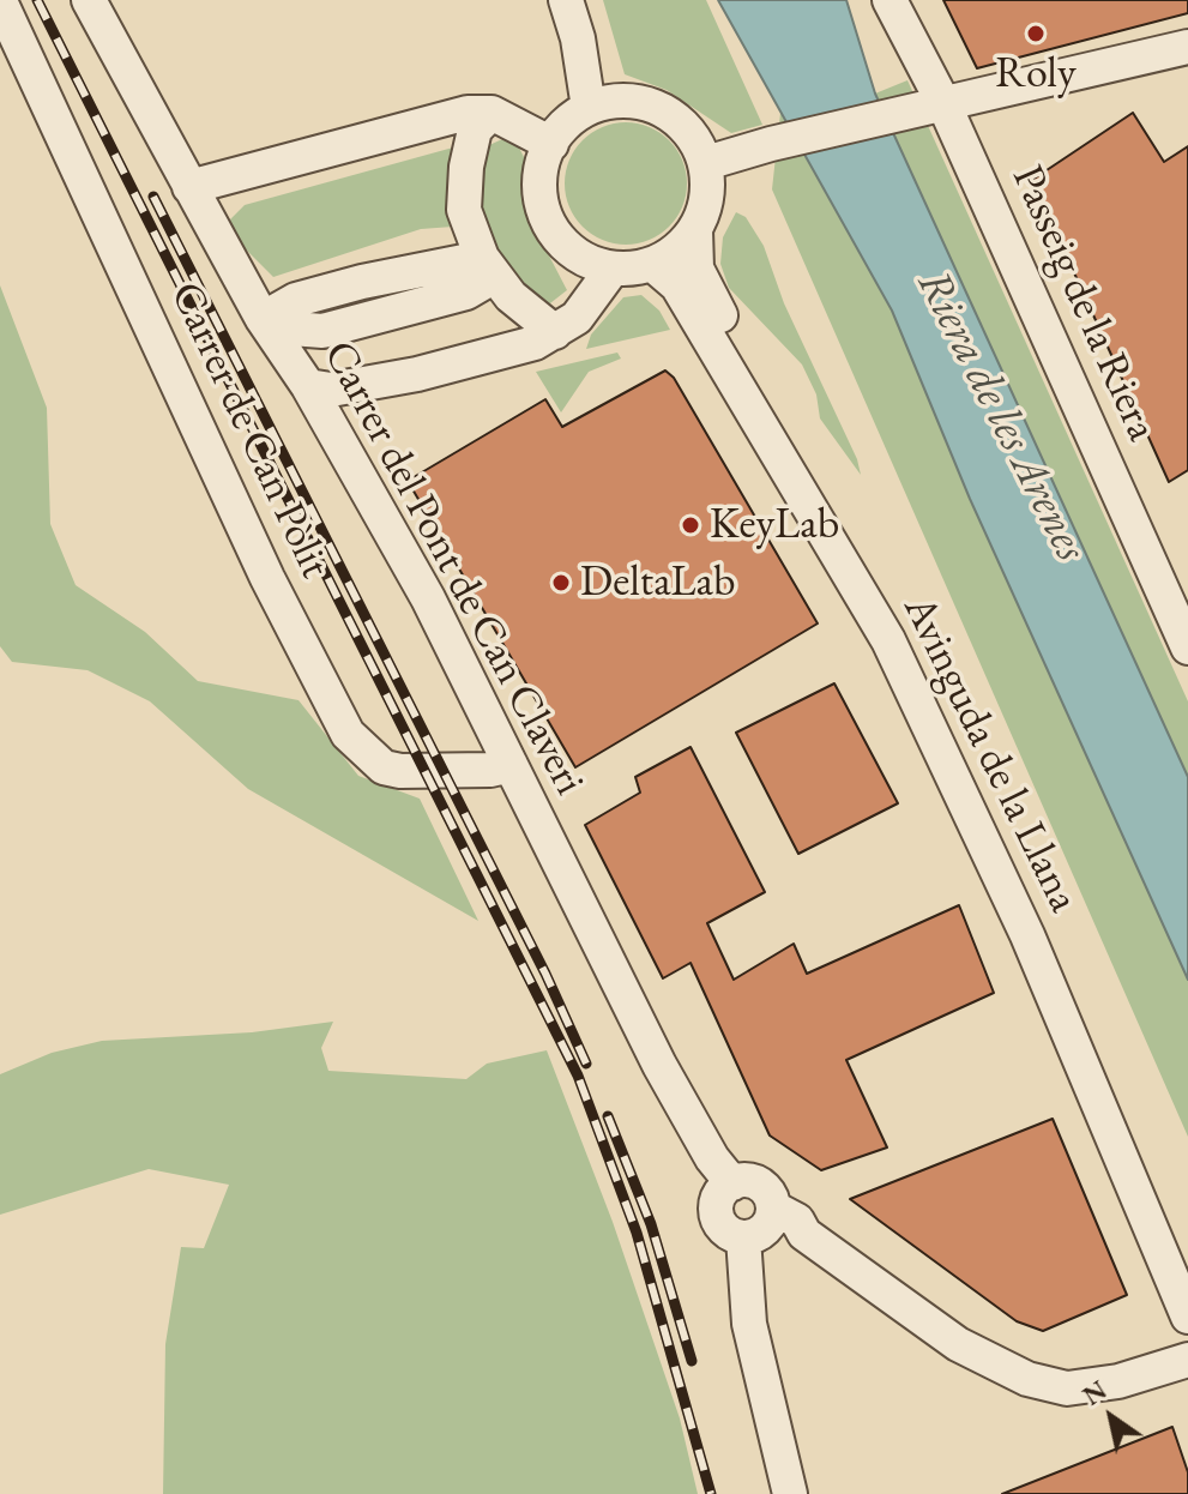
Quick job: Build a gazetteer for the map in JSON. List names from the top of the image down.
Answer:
{
  "streets": {
    "street": [
      "Passeig de la Riera",
      "Carrer de Can Pòlit",
      "Carrer del Pont de Can Claveri",
      "Avinguda de la Llana"
    ]
  },
  "crossings": [
    ["Carrer de Can Pòlit", "Carrer del Pont de Can Claveri"]
  ],
  "water": ["Riera de les Arenes"],
  "places": ["Roly", "KeyLab", "DeltaLab"],
  "north": "top left"
}
